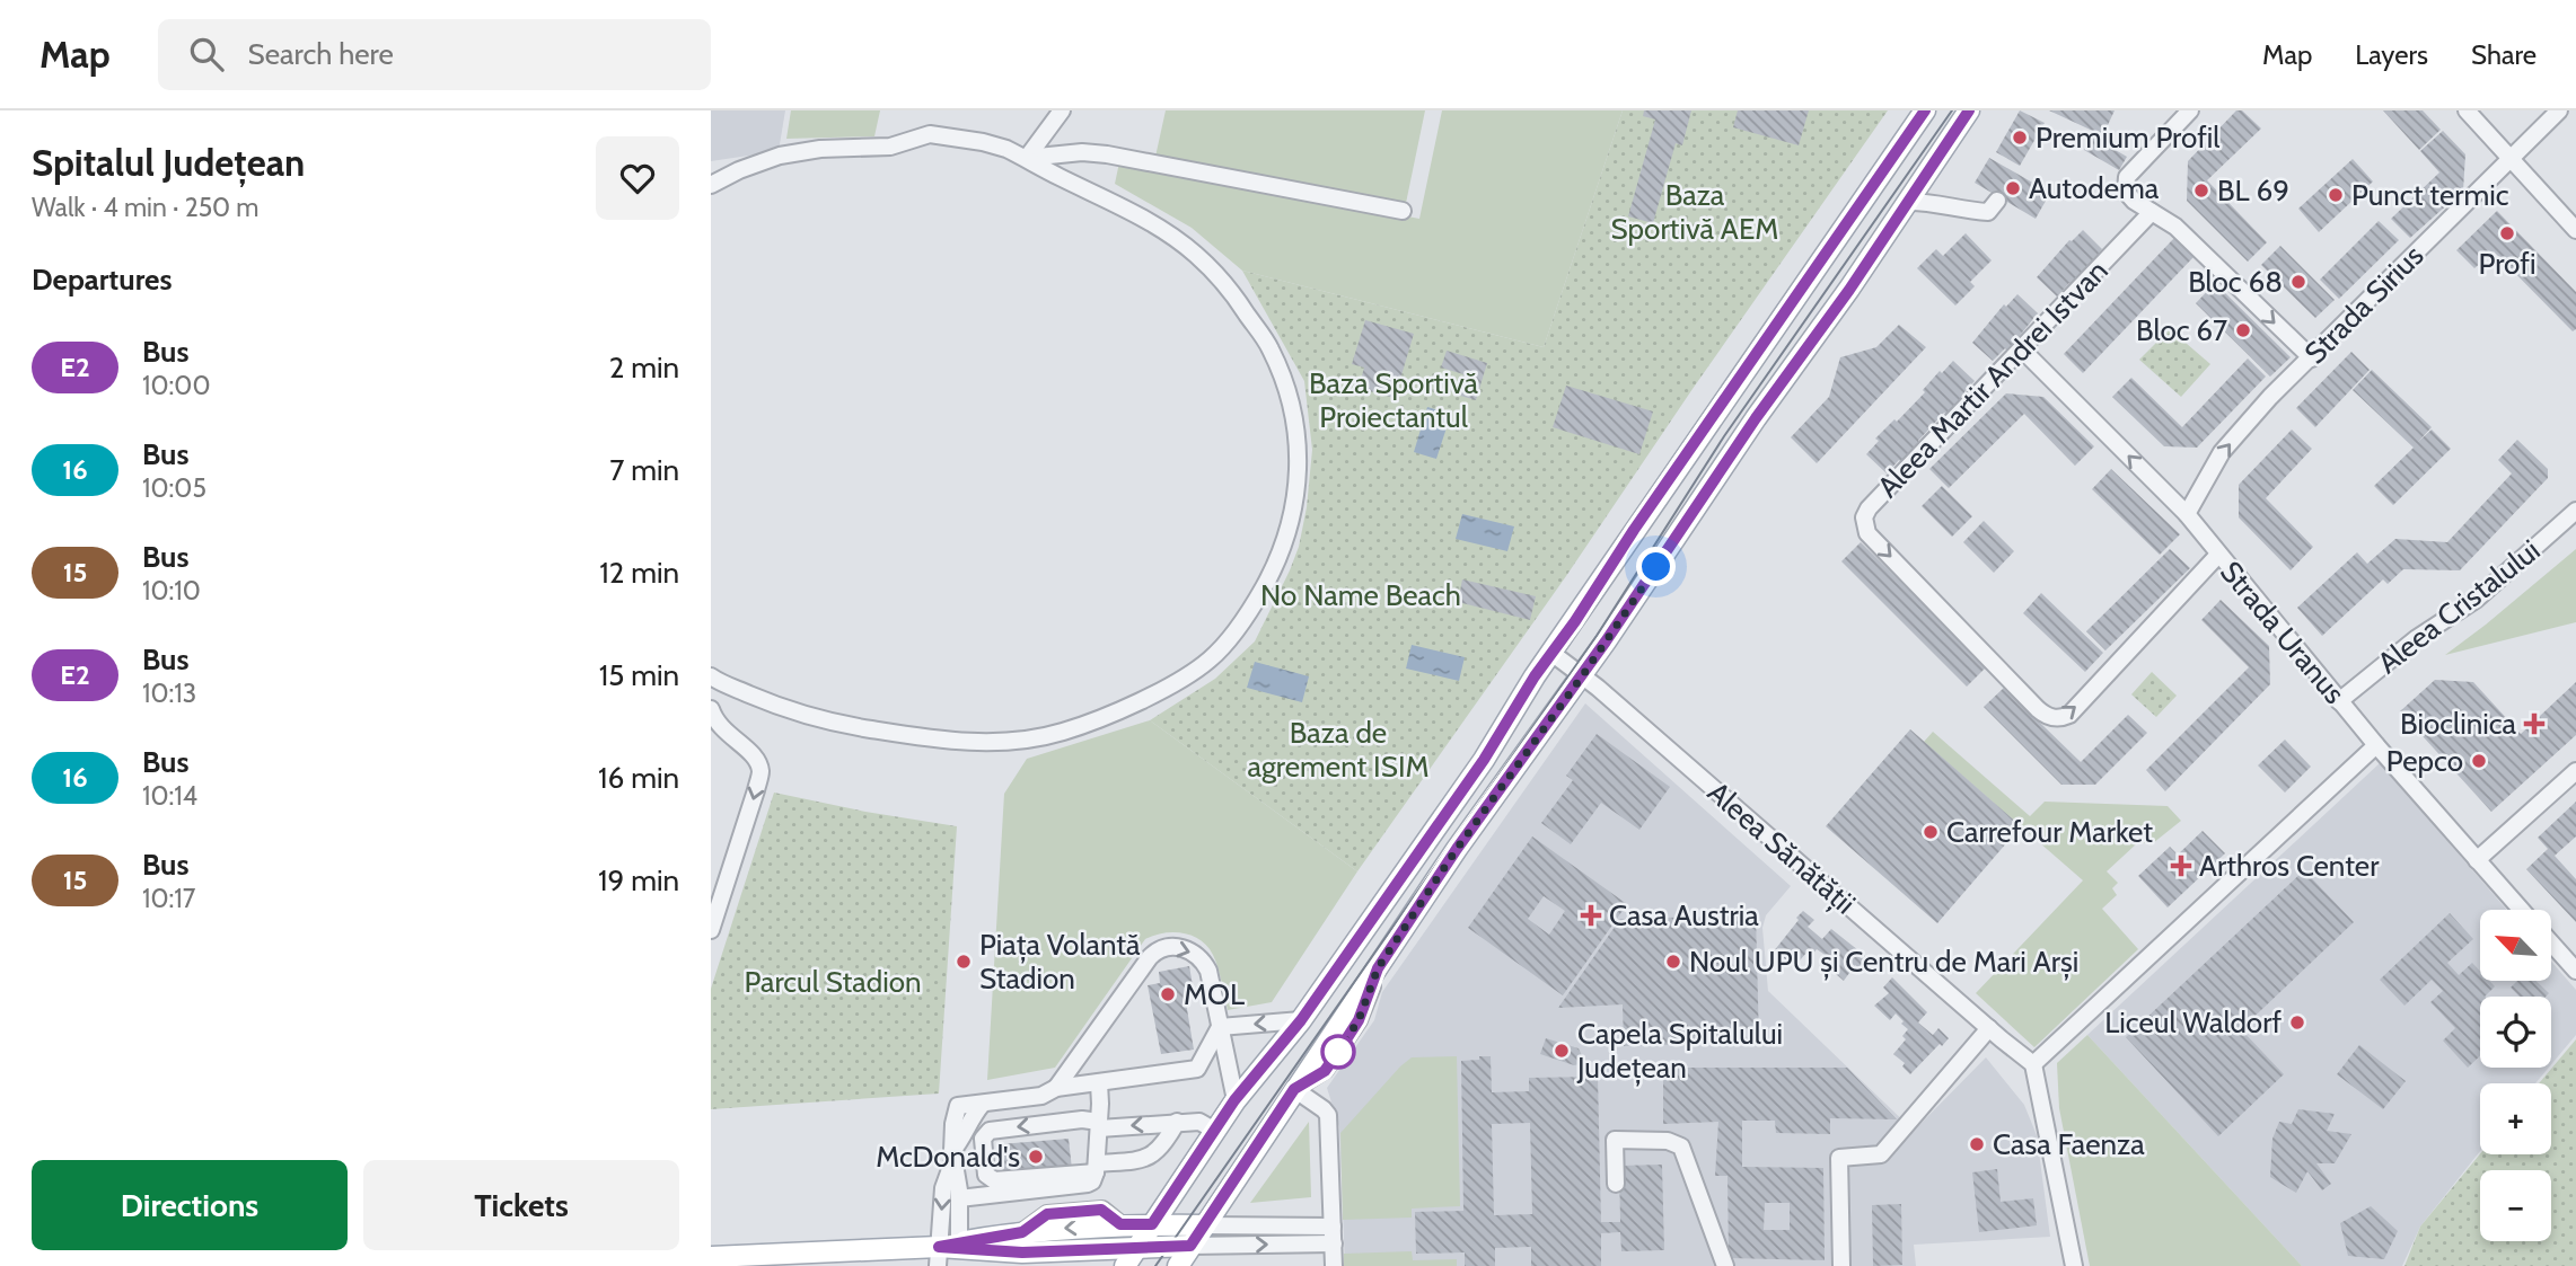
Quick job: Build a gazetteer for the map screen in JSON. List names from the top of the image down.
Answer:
{
  "streets": {
    "street": [
      "Strada Sirius",
      "Aleea Martir Andrei Istvan",
      "Aleea Cristalului",
      "Strada Uranus",
      "Aleea Sănătății"
    ]
  },
  "crossings": [
    ["Strada Sirius", "Strada Uranus"],
    ["Aleea Martir Andrei Istvan", "Strada Uranus"],
    ["Aleea Cristalului", "Strada Uranus"]
  ],
  "one_way": ["Strada Sirius"],
  "parks": [
    "Baza Sportivă AEM",
    "Baza Sportivă Proiectantul",
    "No Name Beach",
    "Baza de agrement ISIM",
    "Parcul Stadion"
  ],
  "places": {
    "other": [
      "Premium Profil",
      "Autodema",
      "BL 69",
      "Punct termic",
      "Profi",
      "Bloc 68",
      "Bloc 67",
      "Pepco",
      "Carrefour Market",
      "Piața Volantă Stadion",
      "Noul UPU și Centru de Mari Arși",
      "MOL",
      "Liceul Waldorf",
      "Capela Spitalului Județean",
      "Casa Faenza",
      "McDonald's"
    ],
    "health": ["Bioclinica", "Arthros Center", "Casa Austria"]
  },
  "lines": ["bus line E2"],
  "north": "top left",
  "page": {
    "header": "Map",
    "search": "Search here",
    "nav": ["Map", "Layers", "Share"],
    "heading": [
      ["Spitalul Județean", "Walk · 4 min · 250 m"],
      "Departures"
    ],
    "list": [
      {
        "mark": "E2",
        "name": "Bus",
        "note": "10:00",
        "value": "2 min"
      },
      {
        "mark": "16",
        "name": "Bus",
        "note": "10:05",
        "value": "7 min"
      },
      {
        "mark": "15",
        "name": "Bus",
        "note": "10:10",
        "value": "12 min"
      },
      {
        "mark": "E2",
        "name": "Bus",
        "note": "10:13",
        "value": "15 min"
      },
      {
        "mark": "16",
        "name": "Bus",
        "note": "10:14",
        "value": "16 min"
      },
      {
        "mark": "15",
        "name": "Bus",
        "note": "10:17",
        "value": "19 min"
      }
    ],
    "map_buttons": ["+", "−"],
    "buttons": ["Directions", "Tickets"]
  }
}
